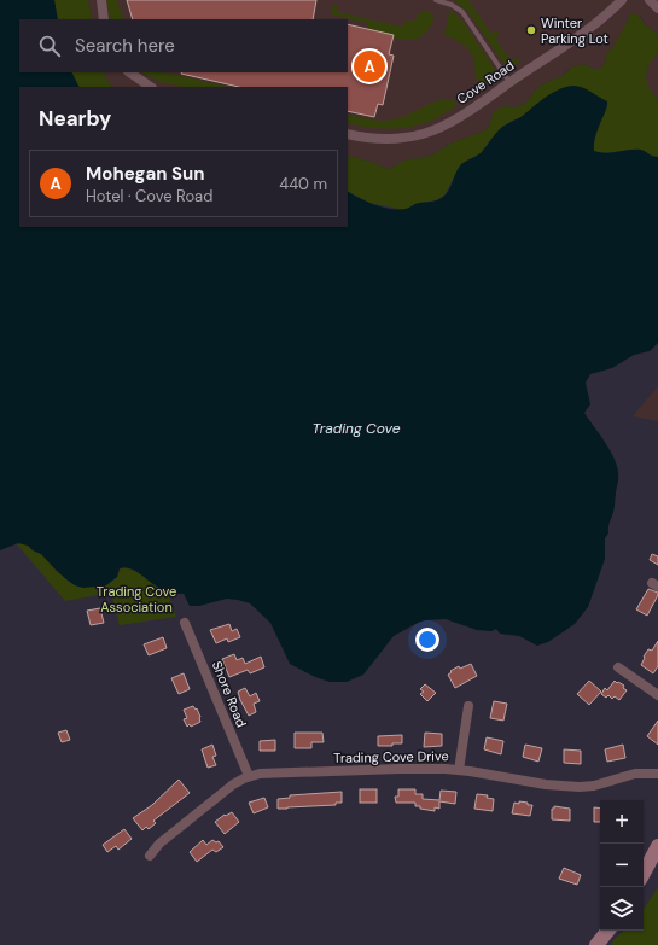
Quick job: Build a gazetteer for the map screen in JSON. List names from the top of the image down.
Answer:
{
  "streets": {
    "street": ["Cove Road", "Shore Road", "Trading Cove Drive"]
  },
  "crossings": [
    ["Shore Road", "Trading Cove Drive"]
  ],
  "water": ["Trading Cove"],
  "parks": ["Trading Cove Association"],
  "places": ["Winter Parking Lot"],
  "page": {
    "search": "Search here",
    "pins": "A",
    "heading": "Nearby",
    "list": [
      {
        "mark": "A",
        "name": "Mohegan Sun",
        "note": "Hotel · Cove Road",
        "value": "440 m"
      }
    ],
    "map_buttons": ["+", "−"]
  }
}
